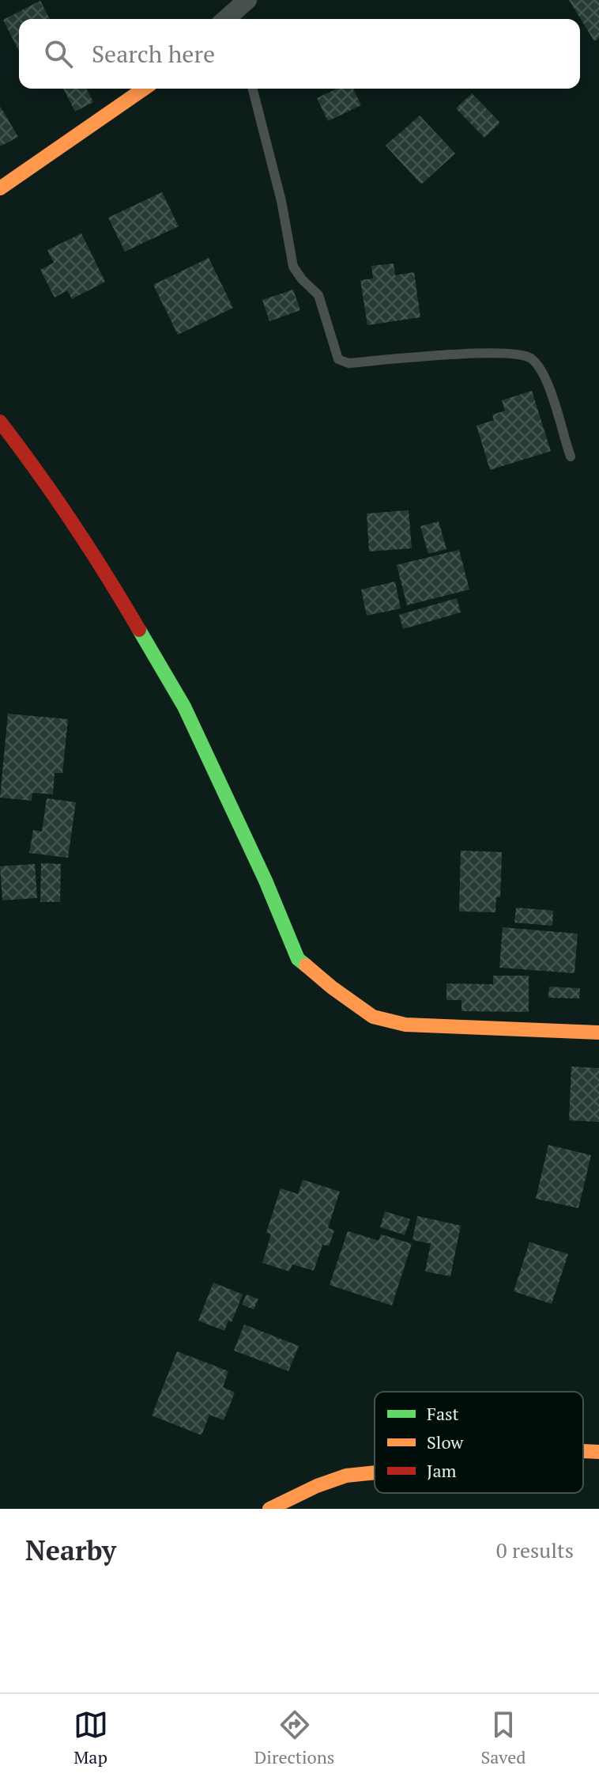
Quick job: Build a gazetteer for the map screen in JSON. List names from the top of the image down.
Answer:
{
  "legend": ["Fast", "Slow", "Jam"],
  "page": {
    "search": "Search here",
    "heading": ["Nearby", "0 results"],
    "nav": ["Map", "Directions", "Saved"]
  }
}
